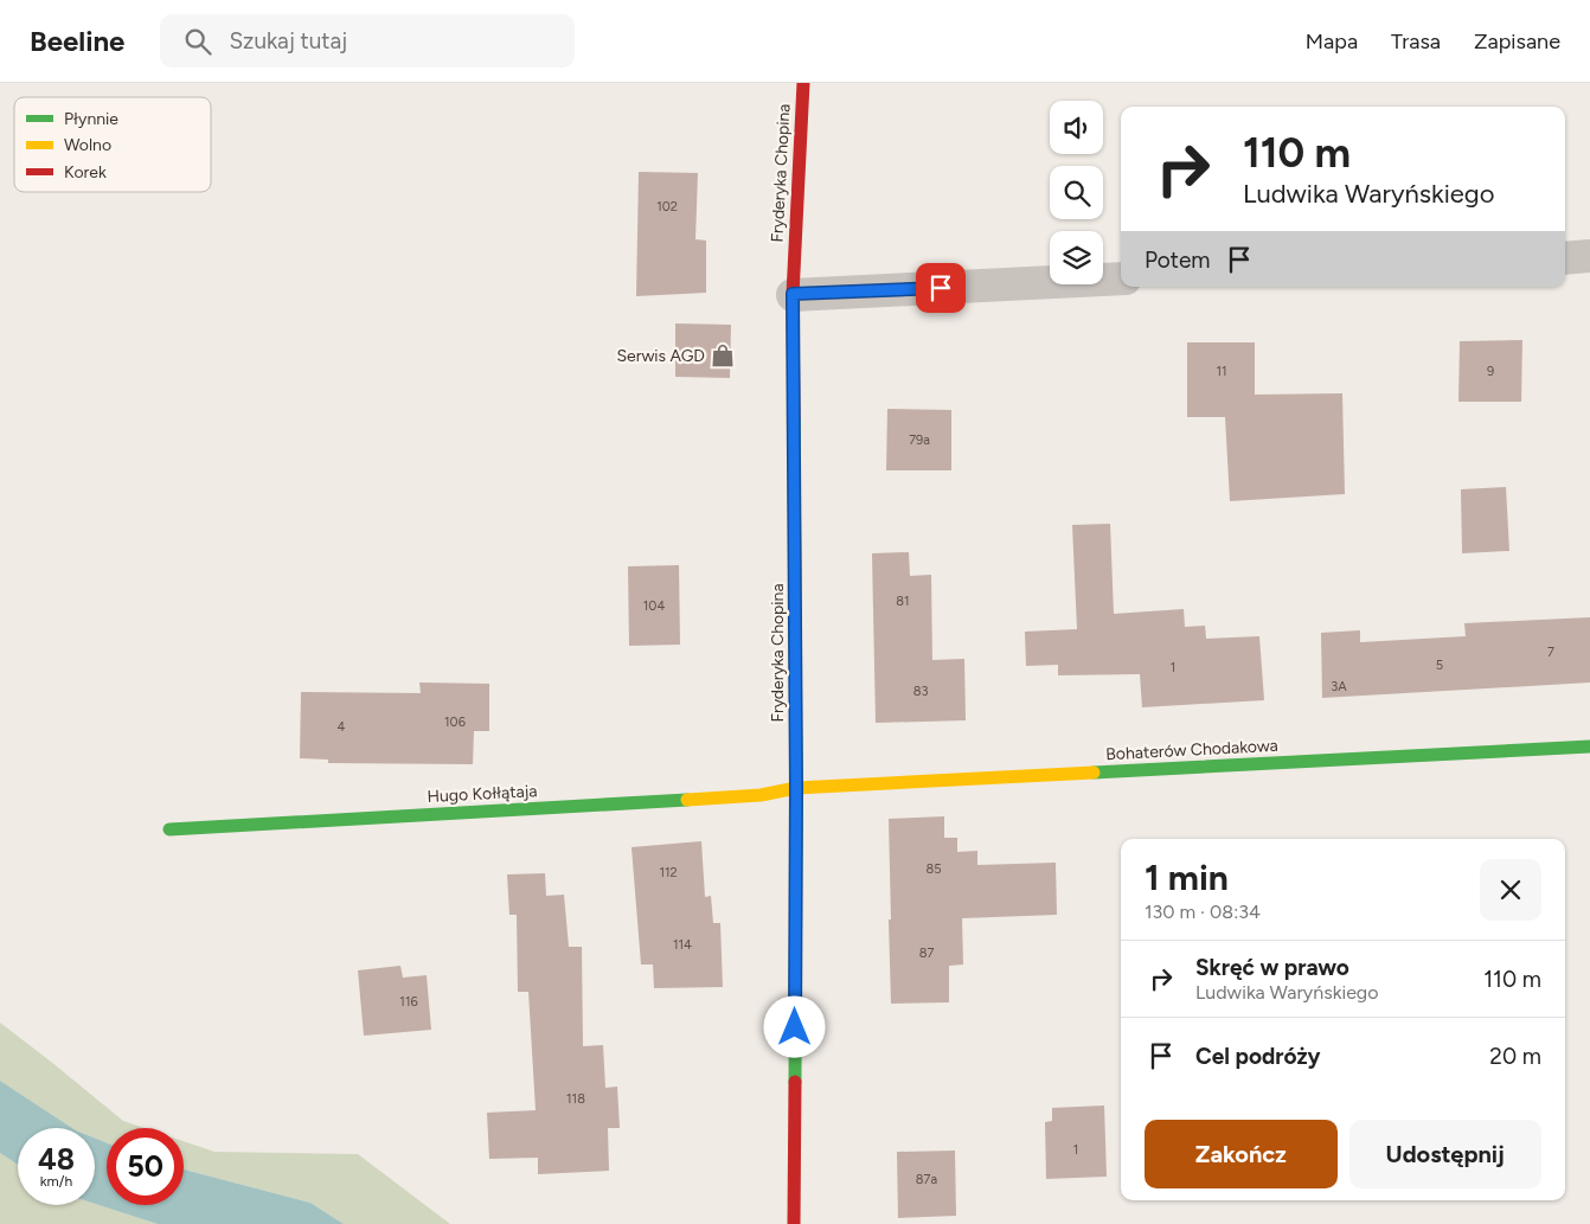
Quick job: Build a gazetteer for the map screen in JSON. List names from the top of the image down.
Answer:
{
  "streets": {
    "street": ["Fryderyka Chopina", "Bohaterów Chodakowa", "Hugo Kołłątaja"]
  },
  "crossings": [
    ["Fryderyka Chopina", "Bohaterów Chodakowa"],
    ["Fryderyka Chopina", "Hugo Kołłątaja"],
    ["Bohaterów Chodakowa", "Hugo Kołłątaja"]
  ],
  "places": {
    "shop": ["Serwis AGD"]
  },
  "house_numbers": [
    "102",
    "11",
    "9",
    "79a",
    "81",
    "104",
    "7",
    "5",
    "1",
    "3A",
    "83",
    "106",
    "4",
    "85",
    "112",
    "114",
    "87",
    "116",
    "118",
    "1",
    "87a"
  ],
  "legend": ["Płynnie", "Wolno", "Korek"],
  "page": {
    "header": "Beeline",
    "search": "Szukaj tutaj",
    "nav": ["Mapa", "Trasa", "Zapisane"],
    "turn": ["110 m", "Ludwika Waryńskiego"],
    "then": "Potem",
    "heading": ["1 min", "130 m · 08:34"],
    "list": [
      {
        "name": "Skręć w prawo",
        "note": "Ludwika Waryńskiego",
        "value": "110 m"
      },
      {
        "name": "Cel podróży",
        "value": "20 m"
      }
    ],
    "buttons": ["Zakończ", "Udostępnij"],
    "speed": "48 km/h",
    "limit": "50"
  }
}
